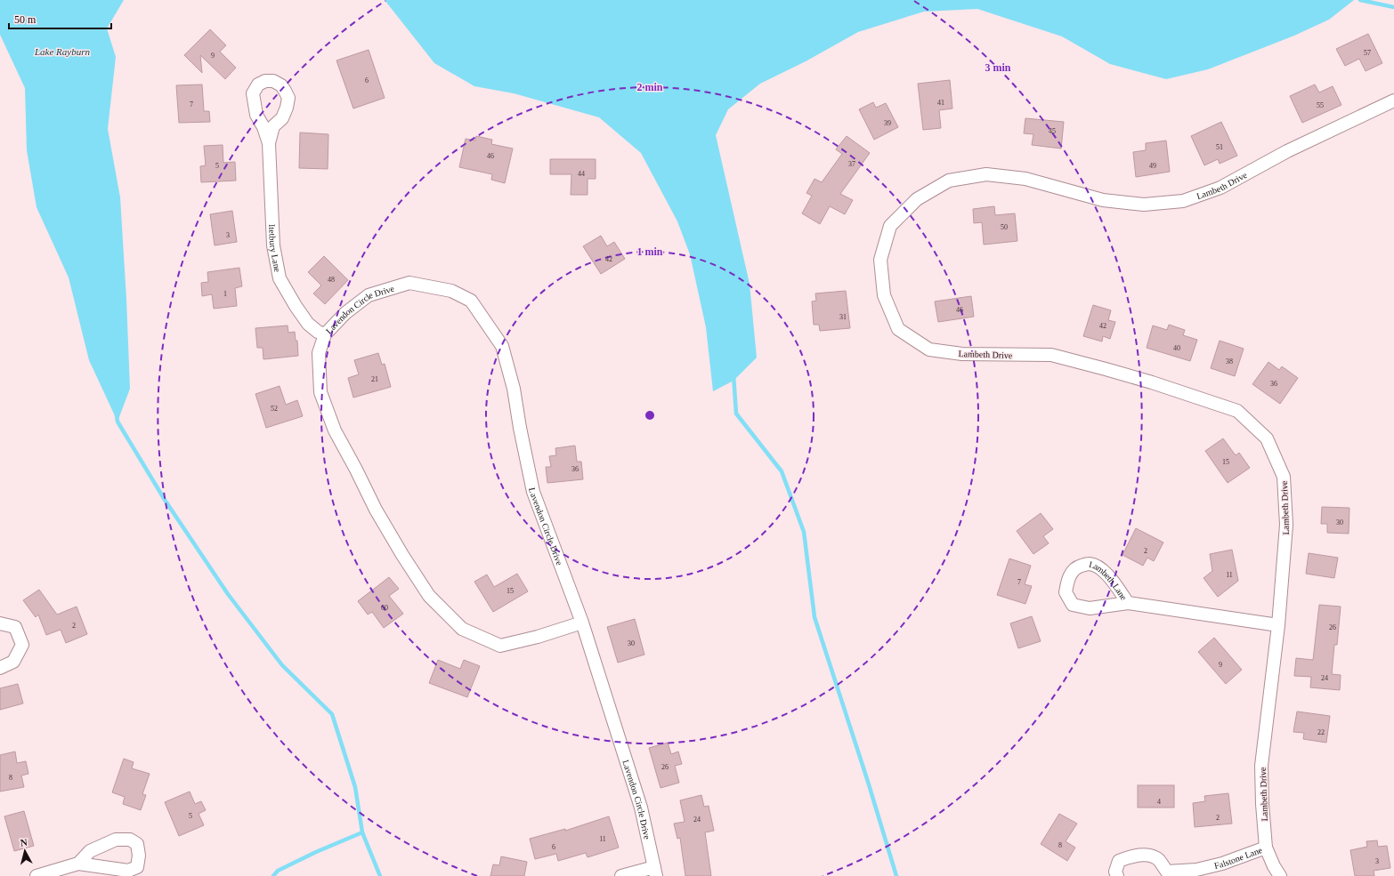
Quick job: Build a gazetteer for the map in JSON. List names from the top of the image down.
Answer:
{
  "streets": {
    "street": [
      "Lambeth Drive",
      "Itetbury Lane",
      "Lavendon Circle Drive",
      "Lambeth Lane",
      "Falstone Lane"
    ]
  },
  "crossings": [
    ["Lambeth Drive", "Lambeth Lane"],
    ["Lambeth Drive", "Falstone Lane"],
    ["Itetbury Lane", "Lavendon Circle Drive"]
  ],
  "water": ["Lake Rayburn"],
  "house_numbers": [
    "57",
    "9",
    "6",
    "41",
    "7",
    "55",
    "39",
    "45",
    "51",
    "46",
    "37",
    "5",
    "49",
    "44",
    "50",
    "3",
    "42",
    "48",
    "1",
    "46",
    "31",
    "42",
    "40",
    "38",
    "21",
    "36",
    "52",
    "15",
    "36",
    "30",
    "2",
    "11",
    "7",
    "15",
    "60",
    "2",
    "26",
    "30",
    "9",
    "24",
    "22",
    "26",
    "8",
    "4",
    "5",
    "2",
    "24",
    "11",
    "8",
    "6",
    "3"
  ],
  "scale_bar": "50 m",
  "north": "top",
  "rings": ["3 min", "2 min", "1 min"]
}
